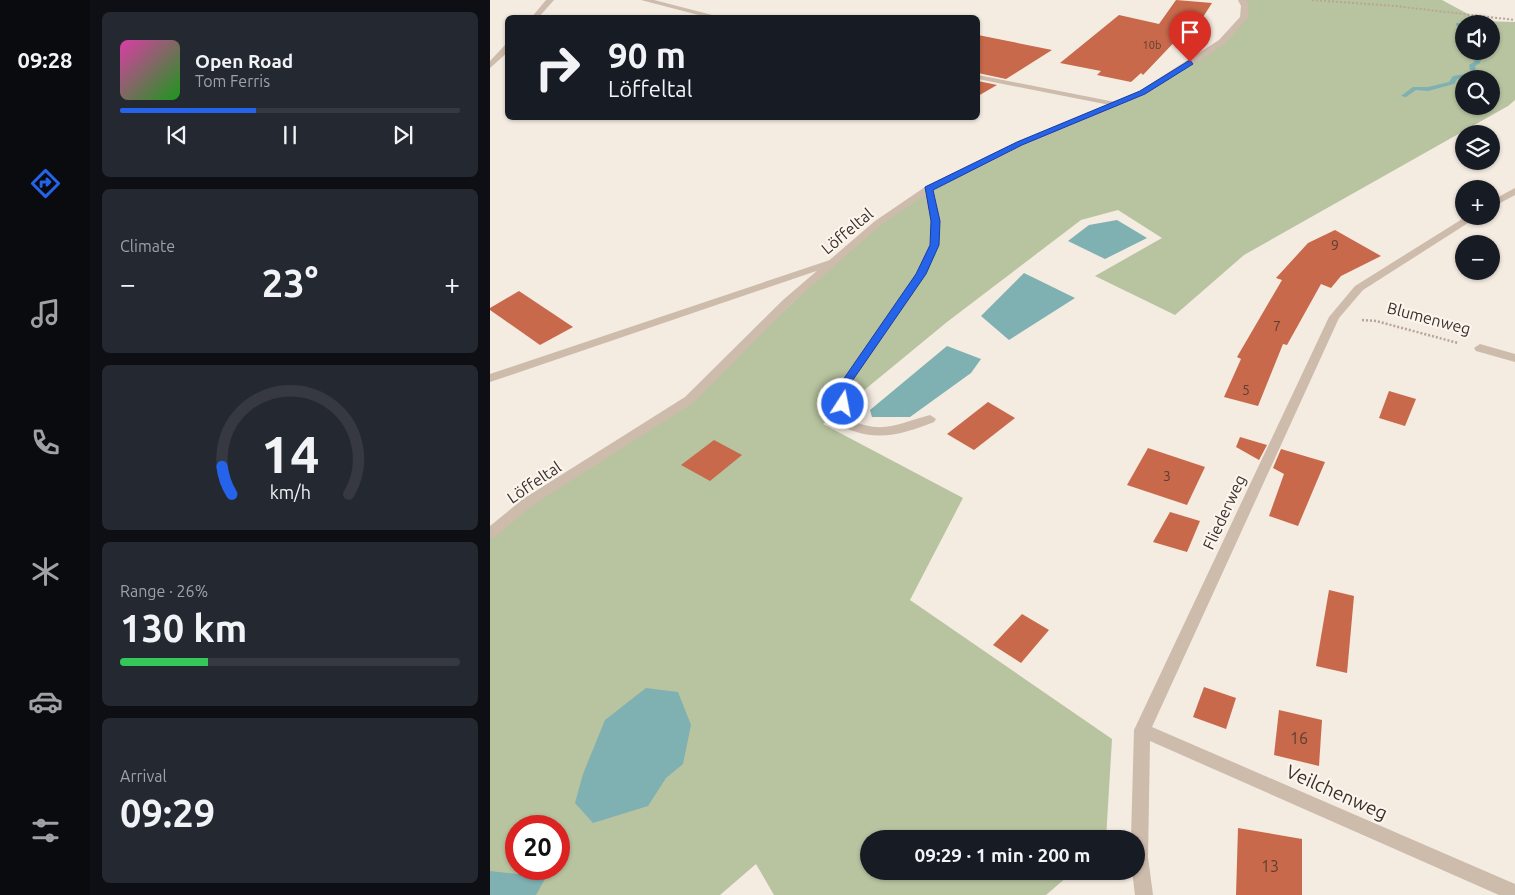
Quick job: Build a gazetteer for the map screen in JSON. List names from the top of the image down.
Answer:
{
  "streets": {
    "street": [
      "Löffeltal",
      "Blumenweg",
      "Fliederweg",
      "Veilchenweg"
    ]
  },
  "crossings": [
    ["Blumenweg", "Fliederweg"],
    ["Fliederweg", "Veilchenweg"]
  ],
  "house_numbers": [
    "10b",
    "9",
    "7",
    "5",
    "3",
    "16",
    "13"
  ],
  "page": {
    "tabs": "09:28",
    "map_buttons": ["+", "−"],
    "turn": ["90 m", "Löffeltal"],
    "song": ["Open Road", "Tom Ferris"],
    "tile": [
      "Climate",
      ["Range · 26%", "130 km"],
      ["Arrival", "09:29"]
    ],
    "heat": ["−", "23°", "+"],
    "limit": "20",
    "trip": "09:29 · 1 min · 200 m",
    "gauge": ["14", "km/h"]
  }
}
